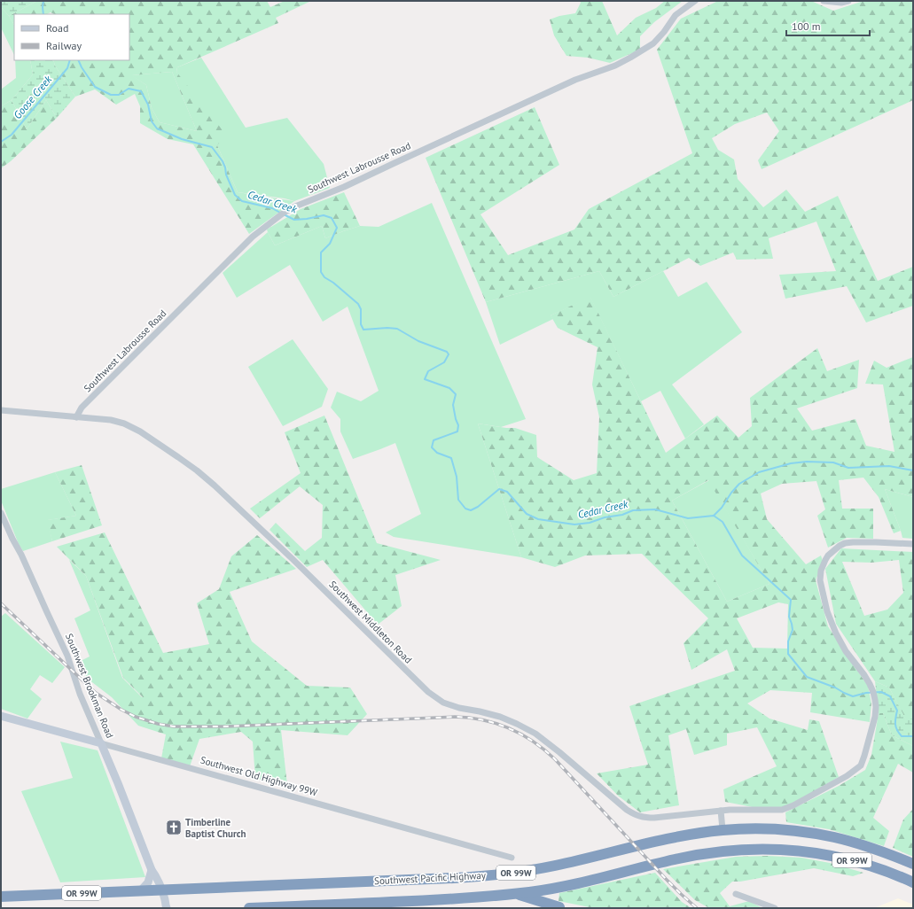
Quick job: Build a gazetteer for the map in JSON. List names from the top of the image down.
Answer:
{
  "streets": {
    "highway": ["OR 99W", "Southwest Pacific Highway"],
    "street": [
      "Southwest Labrousse Road",
      "Southwest Middleton Road",
      "Southwest Brookman Road",
      "Southwest Old Highway 99W"
    ]
  },
  "crossings": [
    ["Southwest Labrousse Road", "Southwest Middleton Road"],
    ["Southwest Brookman Road", "Southwest Old Highway 99W"],
    ["Southwest Brookman Road", "Southwest Pacific Highway"]
  ],
  "water": ["Goose Creek", "Cedar Creek"],
  "places": {
    "church": ["Timberline Baptist Church"]
  },
  "legend": ["Road", "Railway"],
  "scale_bar": "100 m"
}
